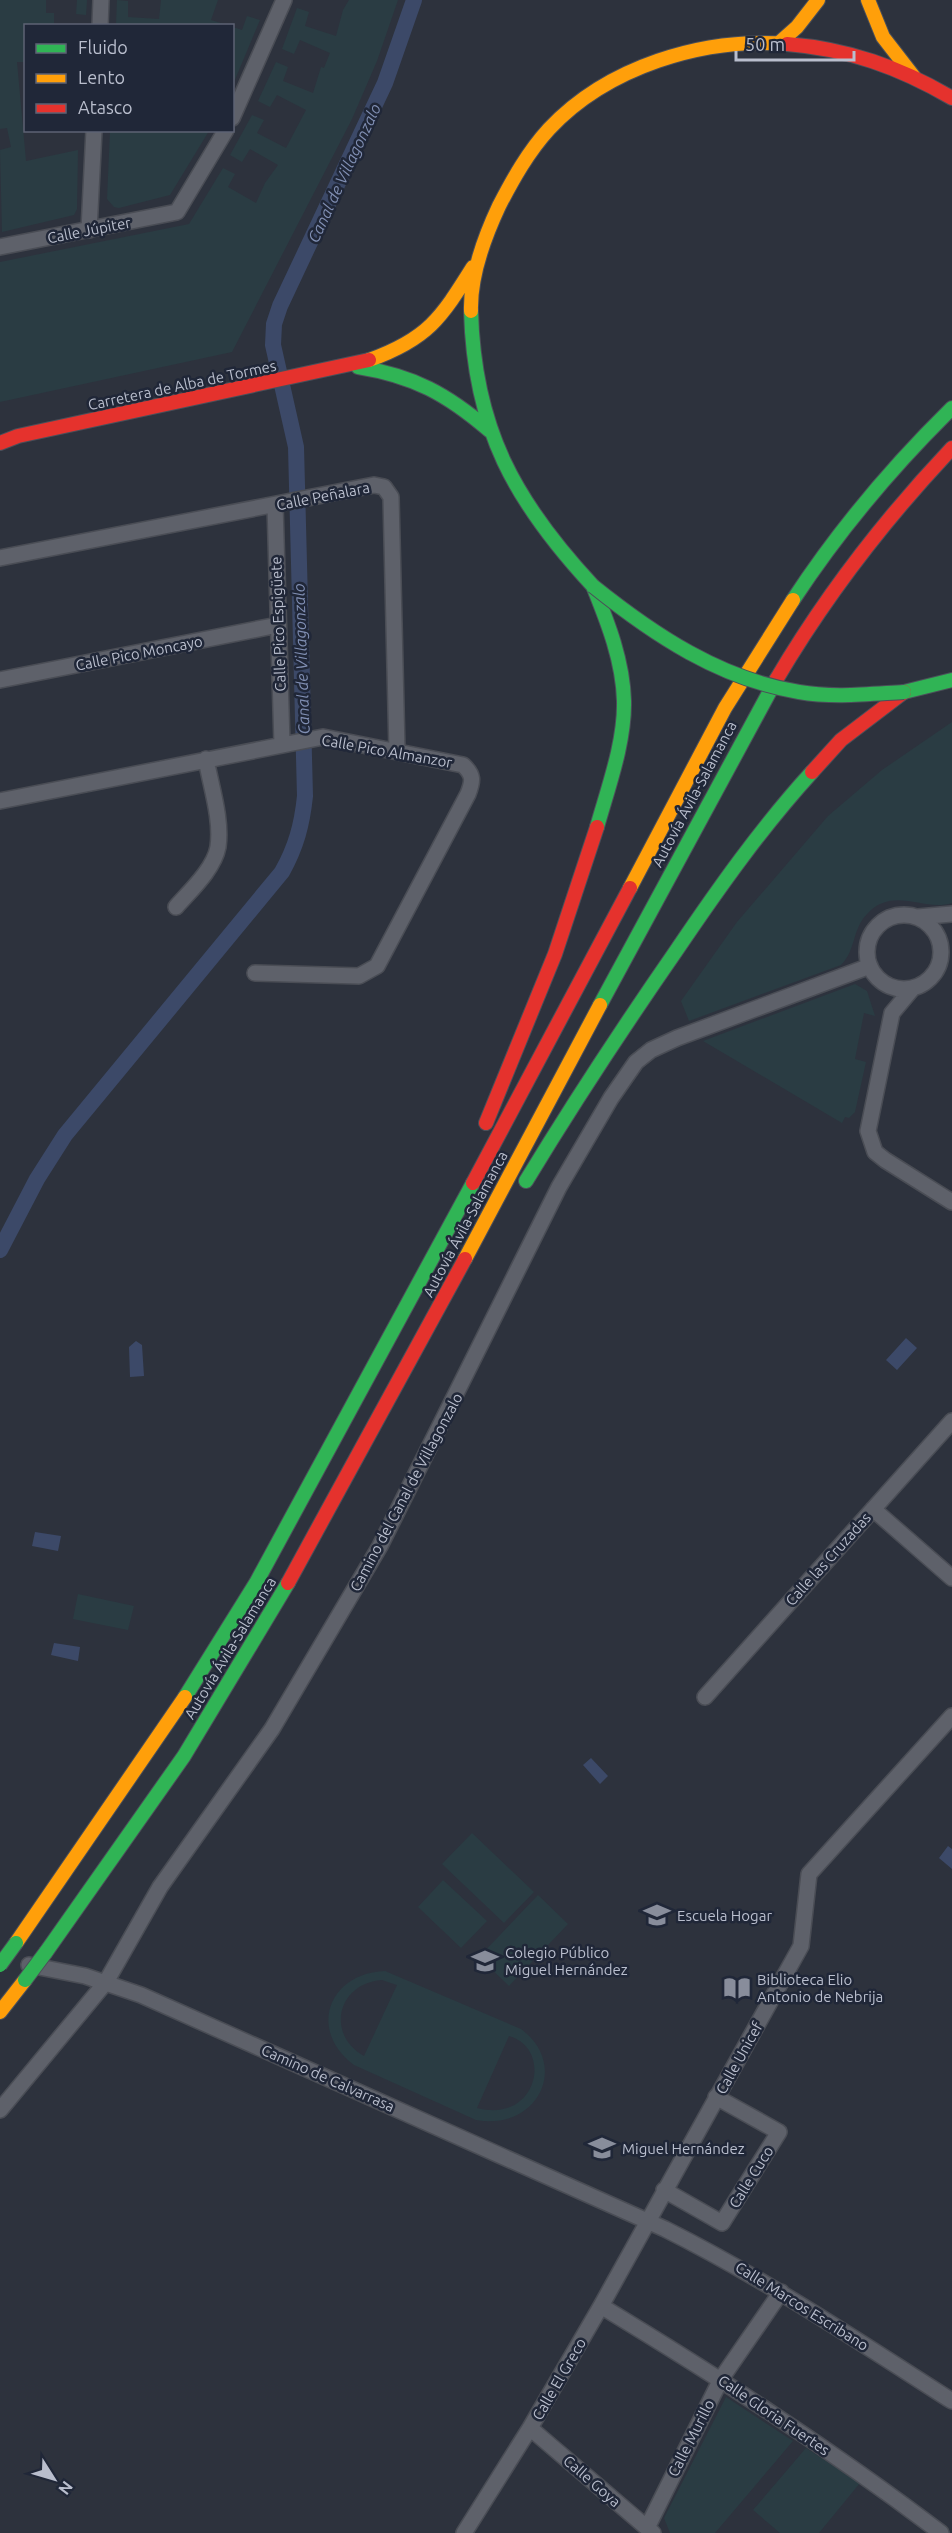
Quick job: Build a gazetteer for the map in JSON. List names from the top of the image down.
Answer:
{
  "streets": {
    "main road": ["Carretera de Alba de Tormes", "Autovía Ávila-Salamanca"],
    "street": [
      "Calle Júpiter",
      "Calle Peñalara",
      "Calle Pico Espigüete",
      "Calle Pico Moncayo",
      "Calle Pico Almanzor",
      "Camino del Canal de Villagonzalo",
      "Calle las Cruzadas",
      "Calle Unicef",
      "Camino de Calvarrasa",
      "Calle Cuco",
      "Calle Marcos Escribano",
      "Calle El Greco",
      "Calle Gloria Fuertes",
      "Calle Murillo",
      "Calle Goya"
    ]
  },
  "crossings": [
    ["Calle Peñalara", "Calle Pico Espigüete"],
    ["Calle Peñalara", "Calle Pico Almanzor"],
    ["Calle Pico Espigüete", "Calle Pico Moncayo"],
    ["Calle Pico Espigüete", "Calle Pico Almanzor"],
    ["Camino del Canal de Villagonzalo", "Camino de Calvarrasa"],
    ["Calle Unicef", "Camino de Calvarrasa"],
    ["Calle Unicef", "Calle Cuco"],
    ["Calle Unicef", "Calle Marcos Escribano"],
    ["Calle Unicef", "Calle El Greco"],
    ["Camino de Calvarrasa", "Calle Marcos Escribano"],
    ["Camino de Calvarrasa", "Calle El Greco"],
    ["Calle Marcos Escribano", "Calle El Greco"],
    ["Calle Marcos Escribano", "Calle Murillo"],
    ["Calle El Greco", "Calle Gloria Fuertes"],
    ["Calle El Greco", "Calle Goya"],
    ["Calle Gloria Fuertes", "Calle Murillo"],
    ["Calle Murillo", "Calle Goya"]
  ],
  "water": ["Canal de Villagonzalo"],
  "places": {
    "school or university": ["Escuela Hogar", "Colegio Público Miguel Hernández", "Miguel Hernández"],
    "library": ["Biblioteca Elio Antonio de Nebrija"]
  },
  "legend": ["Fluido", "Lento", "Atasco"],
  "scale_bar": "50 m",
  "north": "bottom right"
}
